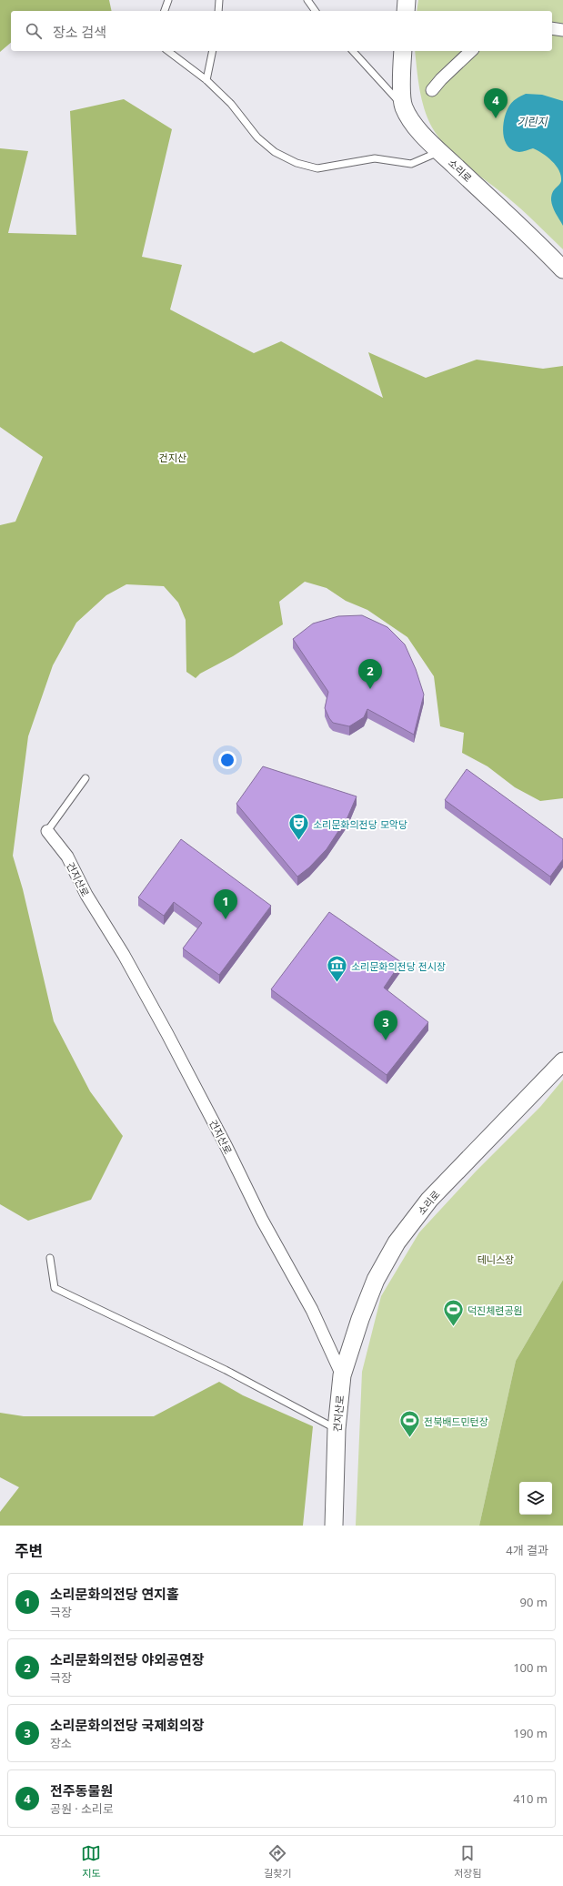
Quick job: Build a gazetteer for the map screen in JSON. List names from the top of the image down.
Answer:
{
  "streets": {
    "street": ["소리로", "건지산로"]
  },
  "crossings": [
    ["소리로", "건지산로"]
  ],
  "water": ["기린지"],
  "parks": ["건지산", "테니스장"],
  "places": {
    "theatre": ["소리문화의전당 모악당"],
    "museum": ["소리문화의전당 전시장"],
    "sports": ["덕진체련공원", "전북배드민턴장"]
  },
  "page": {
    "search": "장소 검색",
    "pins": [
      "4",
      "2",
      "1",
      "3"
    ],
    "heading": ["주변", "4개 결과"],
    "list": [
      {
        "mark": "1",
        "name": "소리문화의전당 연지홀",
        "note": "극장",
        "value": "90 m"
      },
      {
        "mark": "2",
        "name": "소리문화의전당 야외공연장",
        "note": "극장",
        "value": "100 m"
      },
      {
        "mark": "3",
        "name": "소리문화의전당 국제회의장",
        "note": "장소",
        "value": "190 m"
      },
      {
        "mark": "4",
        "name": "전주동물원",
        "note": "공원 · 소리로",
        "value": "410 m"
      }
    ],
    "nav": ["지도", "길찾기", "저장됨"]
  }
}
